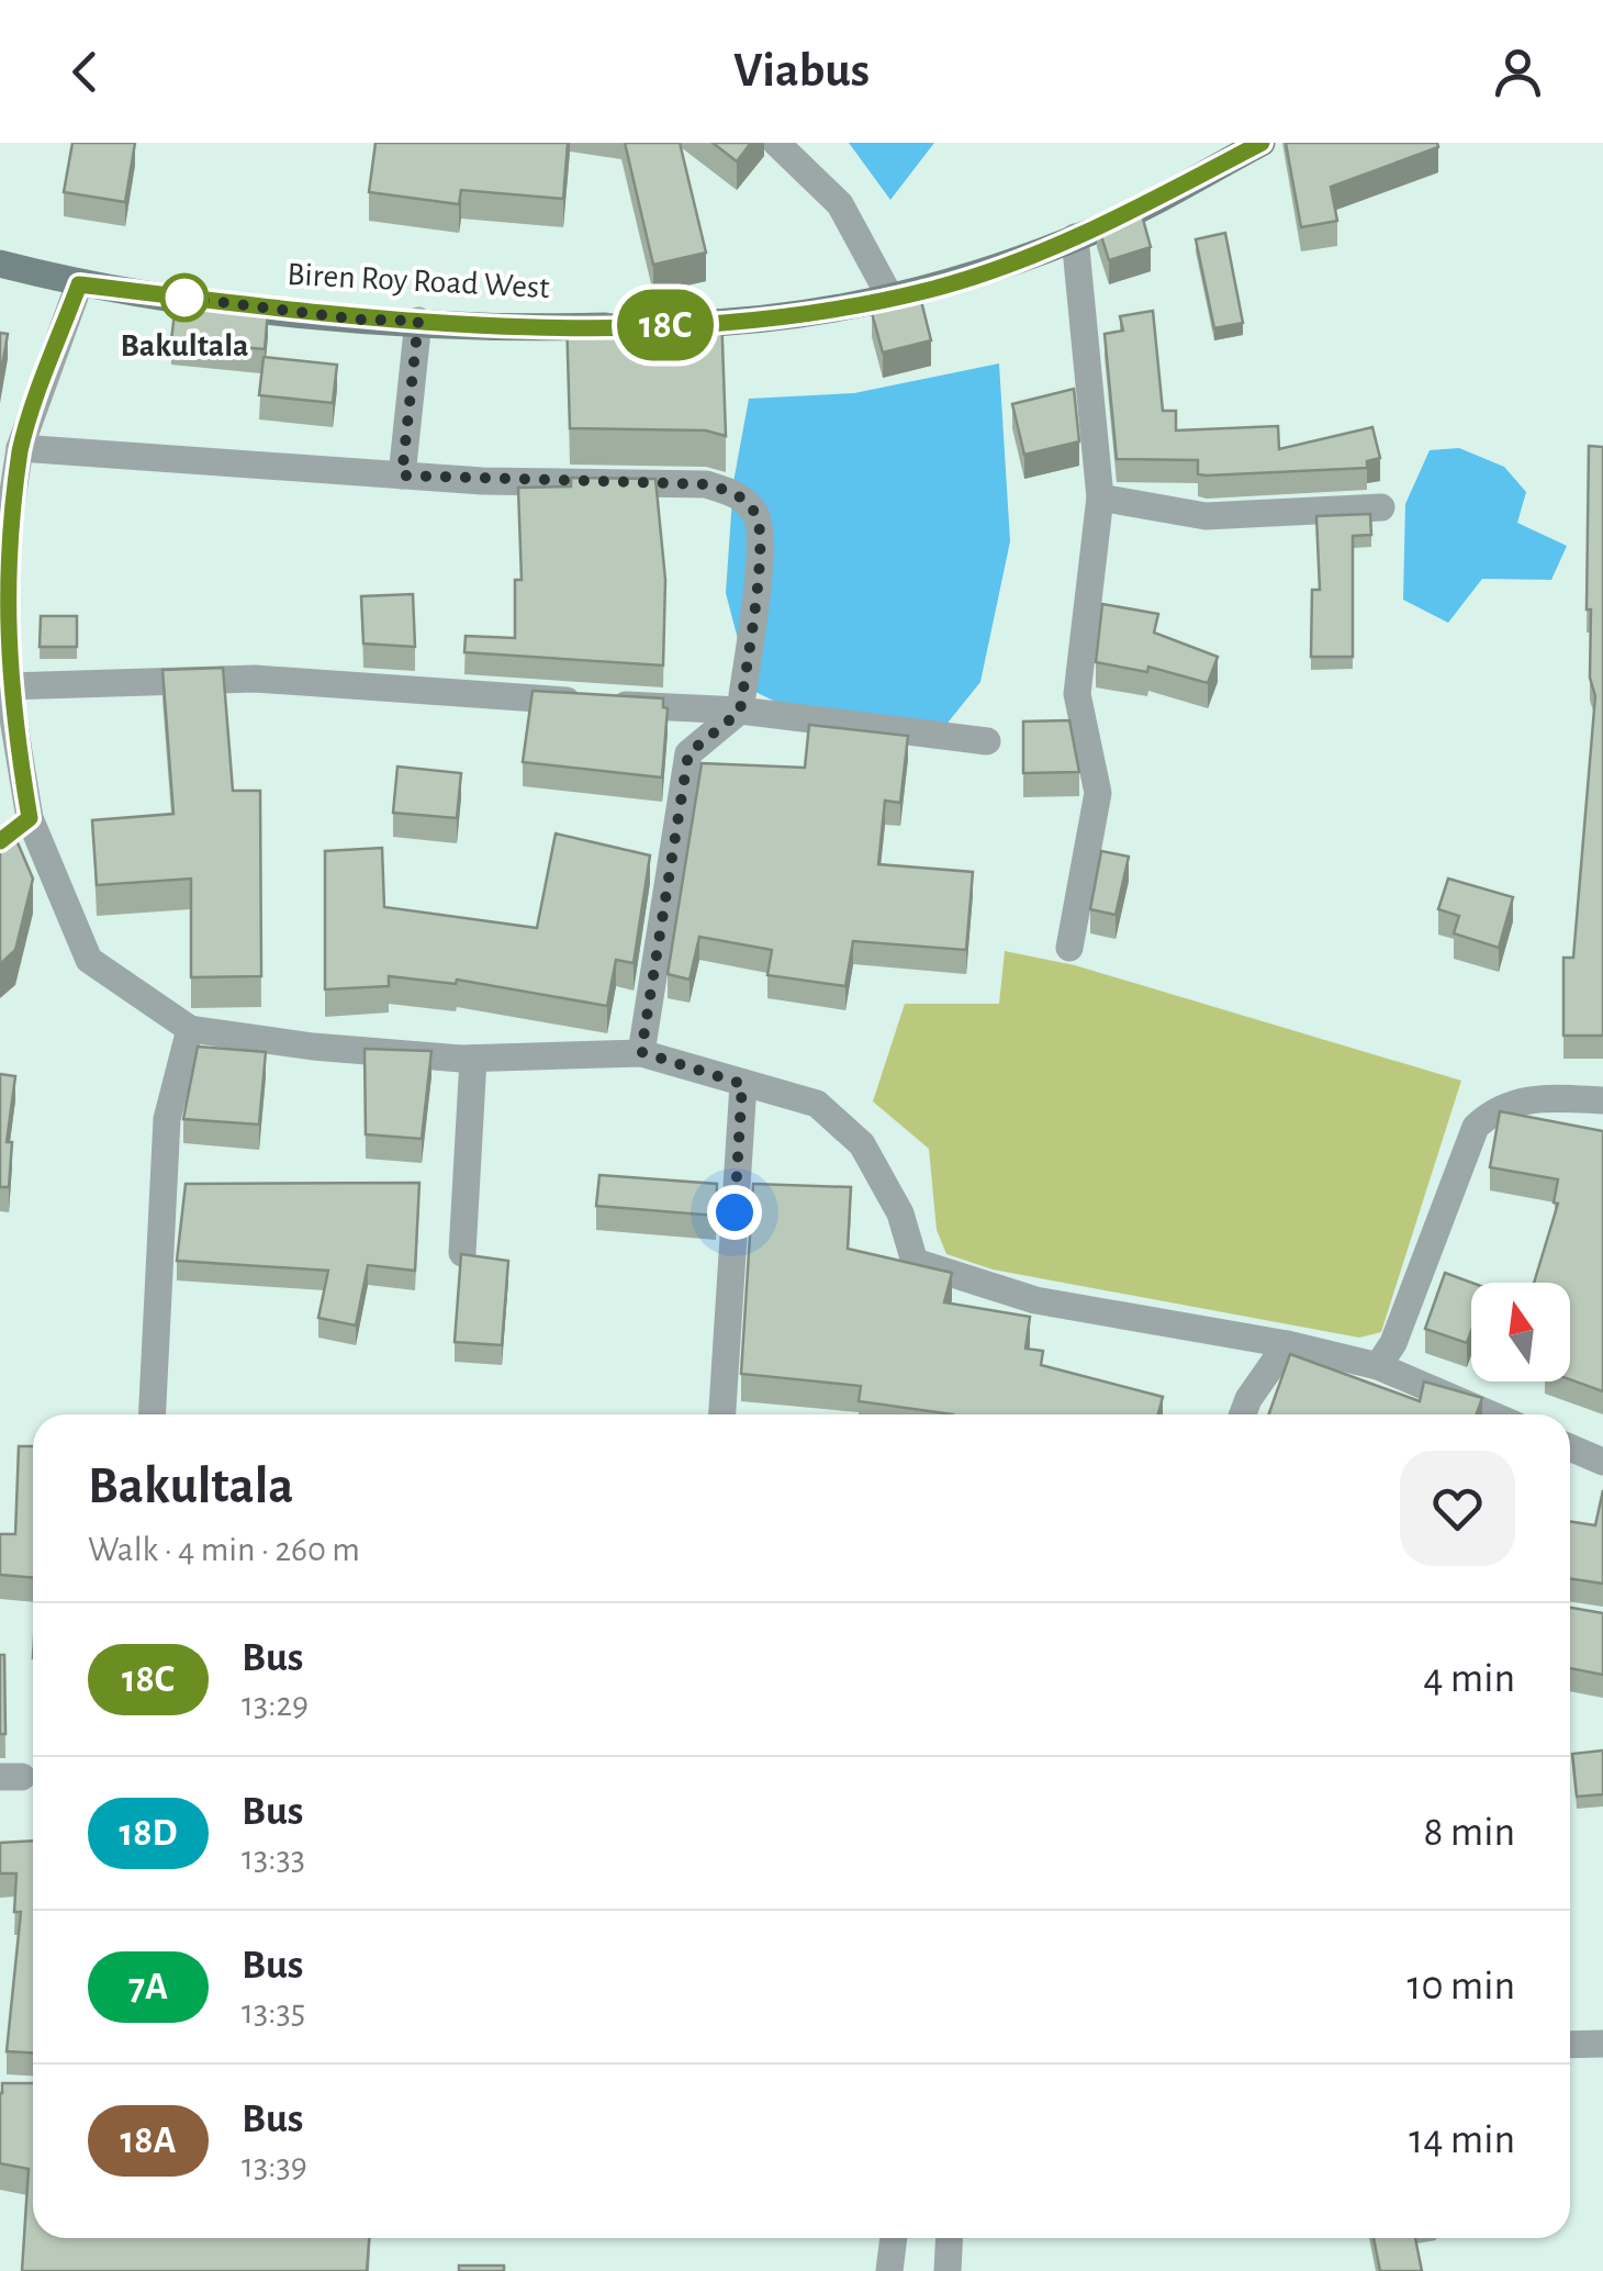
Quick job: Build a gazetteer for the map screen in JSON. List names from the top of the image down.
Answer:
{
  "streets": {
    "main road": ["Biren Roy Road West"]
  },
  "places": ["Bakultala"],
  "lines": ["bus line 18C"],
  "north": "top",
  "page": {
    "header": "Viabus",
    "on_map": "18C",
    "heading": ["Bakultala", "Walk · 4 min · 260 m"],
    "list": [
      {
        "mark": "18C",
        "name": "Bus",
        "note": "13:29",
        "value": "4 min"
      },
      {
        "mark": "18D",
        "name": "Bus",
        "note": "13:33",
        "value": "8 min"
      },
      {
        "mark": "7A",
        "name": "Bus",
        "note": "13:35",
        "value": "10 min"
      },
      {
        "mark": "18A",
        "name": "Bus",
        "note": "13:39",
        "value": "14 min"
      }
    ]
  }
}
